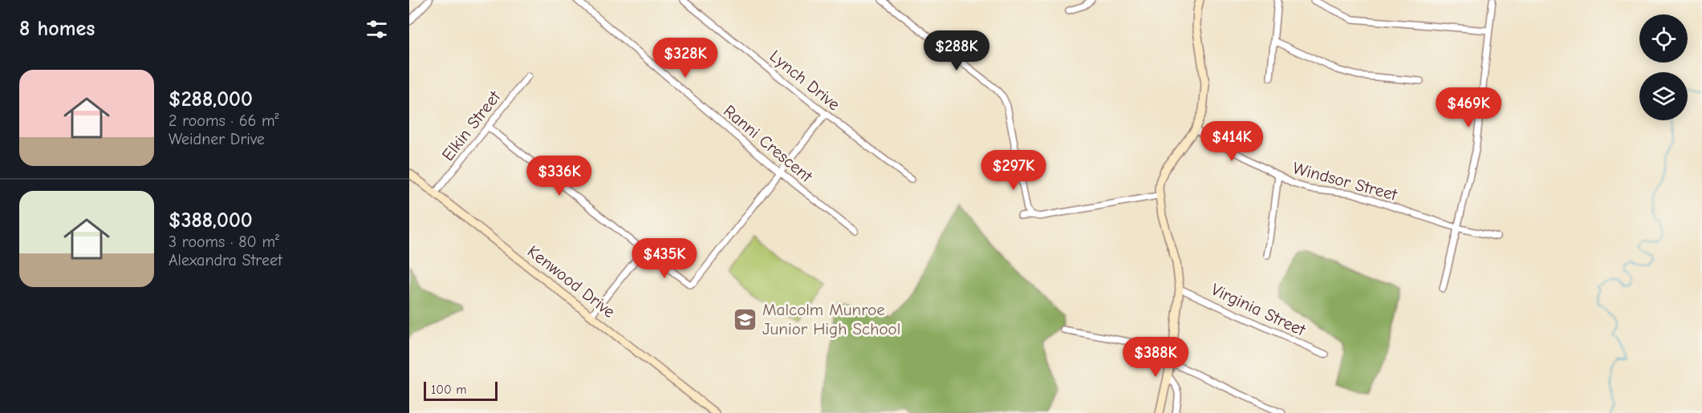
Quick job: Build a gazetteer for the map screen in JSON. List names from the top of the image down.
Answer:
{
  "streets": {
    "main road": ["Kenwood Drive"],
    "street": [
      "Lynch Drive",
      "Elkin Street",
      "Ranni Crescent",
      "Windsor Street",
      "Virginia Street"
    ]
  },
  "crossings": [
    ["Elkin Street", "Kenwood Drive"]
  ],
  "places": {
    "school or university": ["Malcolm Munroe Junior High School"]
  },
  "scale_bar": "100 m",
  "page": {
    "heading": "8 homes",
    "price": [
      "$288K",
      "$328K",
      "$469K",
      "$414K",
      "$297K",
      "$336K",
      "$435K",
      "$388K"
    ],
    "list": [
      {
        "name": "$288,000",
        "note": "2 rooms · 66 m² · Weidner Drive"
      },
      {
        "name": "$388,000",
        "note": "3 rooms · 80 m² · Alexandra Street"
      }
    ],
    "scale": "100 m"
  }
}
